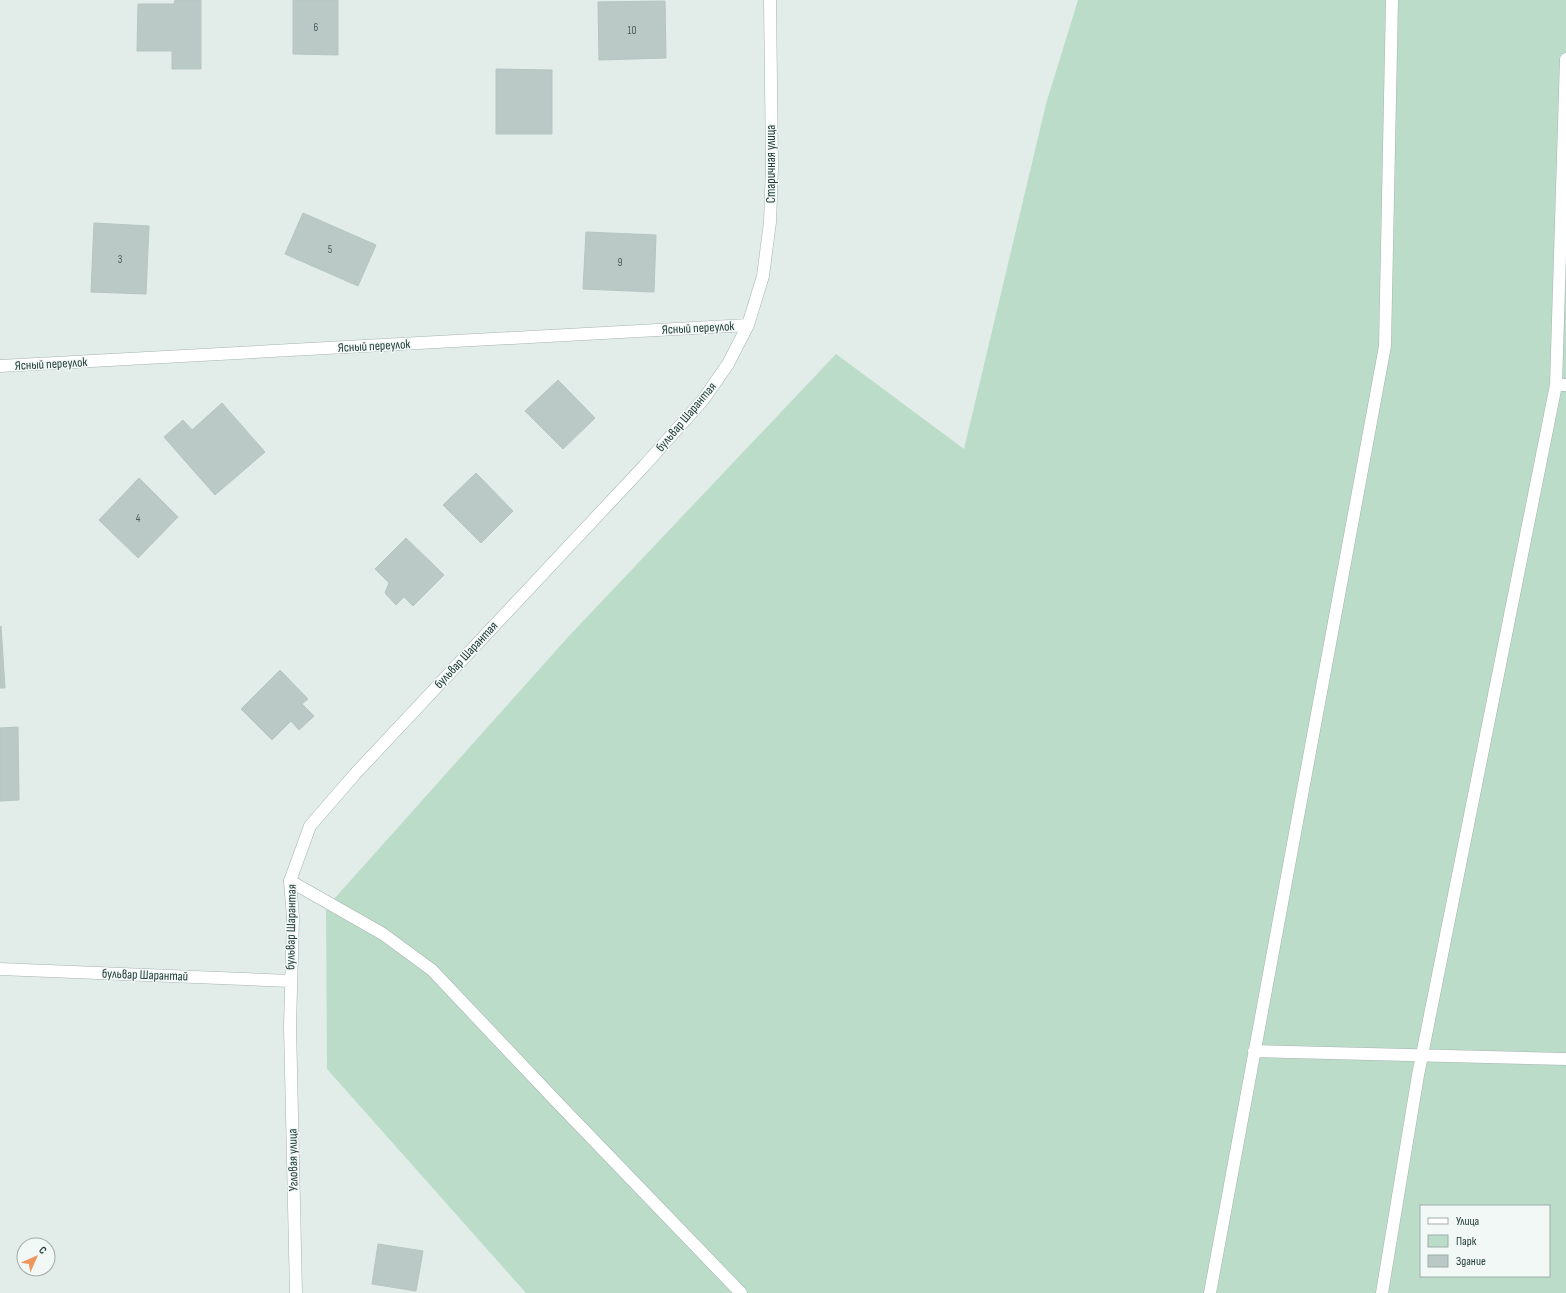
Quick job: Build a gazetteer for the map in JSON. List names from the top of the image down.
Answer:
{
  "streets": {
    "street": [
      "Старичная улица",
      "Ясный переулок",
      "бульвар Шарантая",
      "бульвар Шарантай",
      "Угловая улица"
    ]
  },
  "crossings": [
    ["Старичная улица", "Ясный переулок"],
    ["Старичная улица", "бульвар Шарантая"],
    ["Ясный переулок", "бульвар Шарантая"],
    ["бульвар Шарантая", "бульвар Шарантай"],
    ["бульвар Шарантая", "Угловая улица"]
  ],
  "house_numbers": [
    "6",
    "10",
    "5",
    "3",
    "9",
    "4"
  ],
  "legend": ["Улица", "Парк", "Здание"],
  "north": "top right"
}
